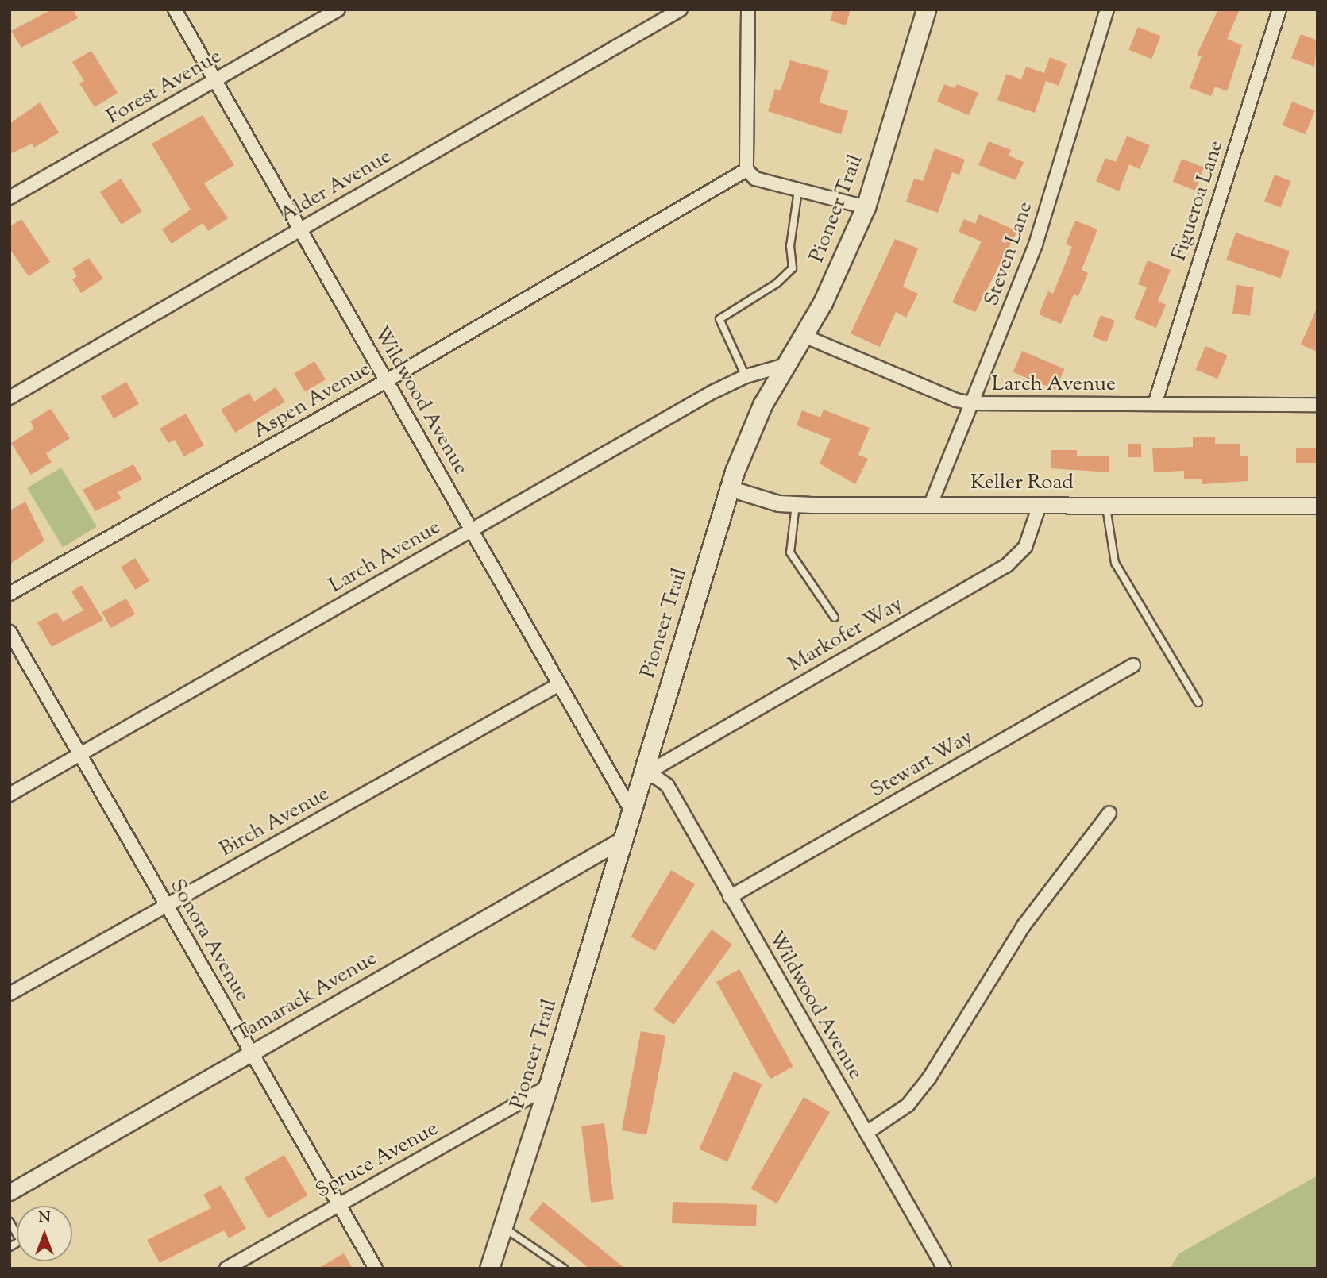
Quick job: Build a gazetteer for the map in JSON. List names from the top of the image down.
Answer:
{
  "streets": {
    "main road": ["Pioneer Trail"],
    "street": [
      "Forest Avenue",
      "Alder Avenue",
      "Figueroa Lane",
      "Steven Lane",
      "Larch Avenue",
      "Aspen Avenue",
      "Wildwood Avenue",
      "Keller Road",
      "Markofer Way",
      "Stewart Way",
      "Birch Avenue",
      "Sonora Avenue",
      "Tamarack Avenue",
      "Spruce Avenue"
    ]
  },
  "crossings": [
    ["Forest Avenue", "Wildwood Avenue"],
    ["Alder Avenue", "Wildwood Avenue"],
    ["Figueroa Lane", "Larch Avenue"],
    ["Pioneer Trail", "Larch Avenue"],
    ["Pioneer Trail", "Wildwood Avenue"],
    ["Pioneer Trail", "Keller Road"],
    ["Pioneer Trail", "Markofer Way"],
    ["Pioneer Trail", "Tamarack Avenue"],
    ["Pioneer Trail", "Spruce Avenue"],
    ["Steven Lane", "Larch Avenue"],
    ["Steven Lane", "Keller Road"],
    ["Larch Avenue", "Wildwood Avenue"],
    ["Larch Avenue", "Sonora Avenue"],
    ["Aspen Avenue", "Wildwood Avenue"],
    ["Wildwood Avenue", "Markofer Way"],
    ["Wildwood Avenue", "Stewart Way"],
    ["Wildwood Avenue", "Birch Avenue"],
    ["Keller Road", "Markofer Way"],
    ["Birch Avenue", "Sonora Avenue"],
    ["Sonora Avenue", "Tamarack Avenue"],
    ["Sonora Avenue", "Spruce Avenue"]
  ],
  "north": "top"
}
